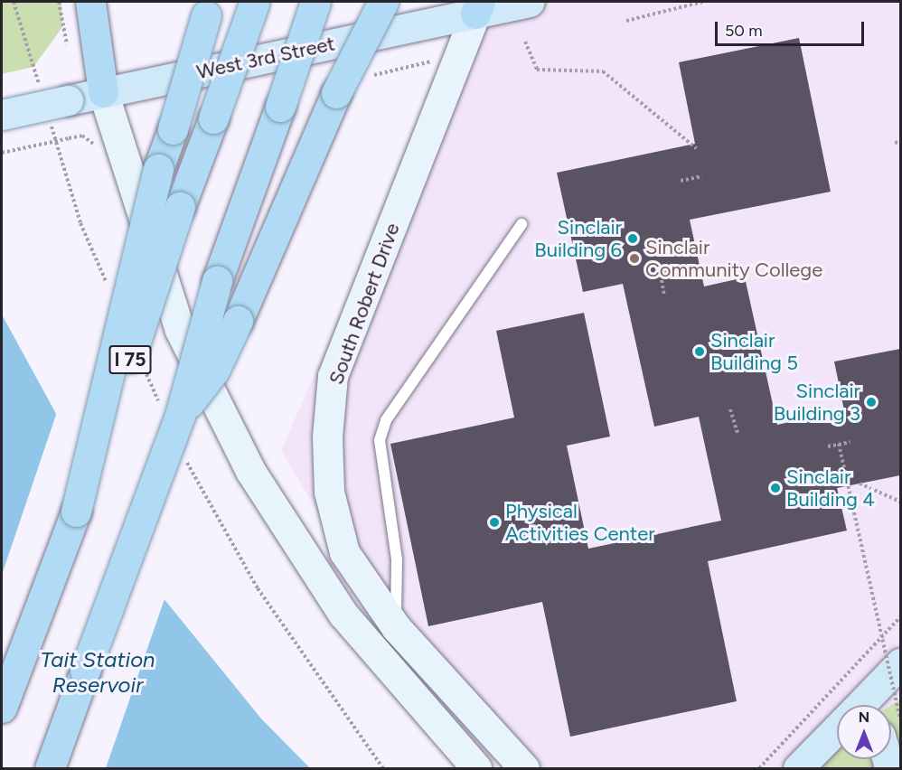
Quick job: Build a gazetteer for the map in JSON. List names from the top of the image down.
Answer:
{
  "streets": {
    "highway": ["I 75"],
    "main road": ["West 3rd Street"],
    "street": ["South Robert Drive"]
  },
  "crossings": [
    ["West 3rd Street", "South Robert Drive"]
  ],
  "water": ["Tait Station Reservoir"],
  "places": [
    "Sinclair Building 6",
    "Sinclair Community College",
    "Sinclair Building 5",
    "Sinclair Building 3",
    "Sinclair Building 4",
    "Physical Activities Center"
  ],
  "scale_bar": "50 m",
  "north": "top"
}
